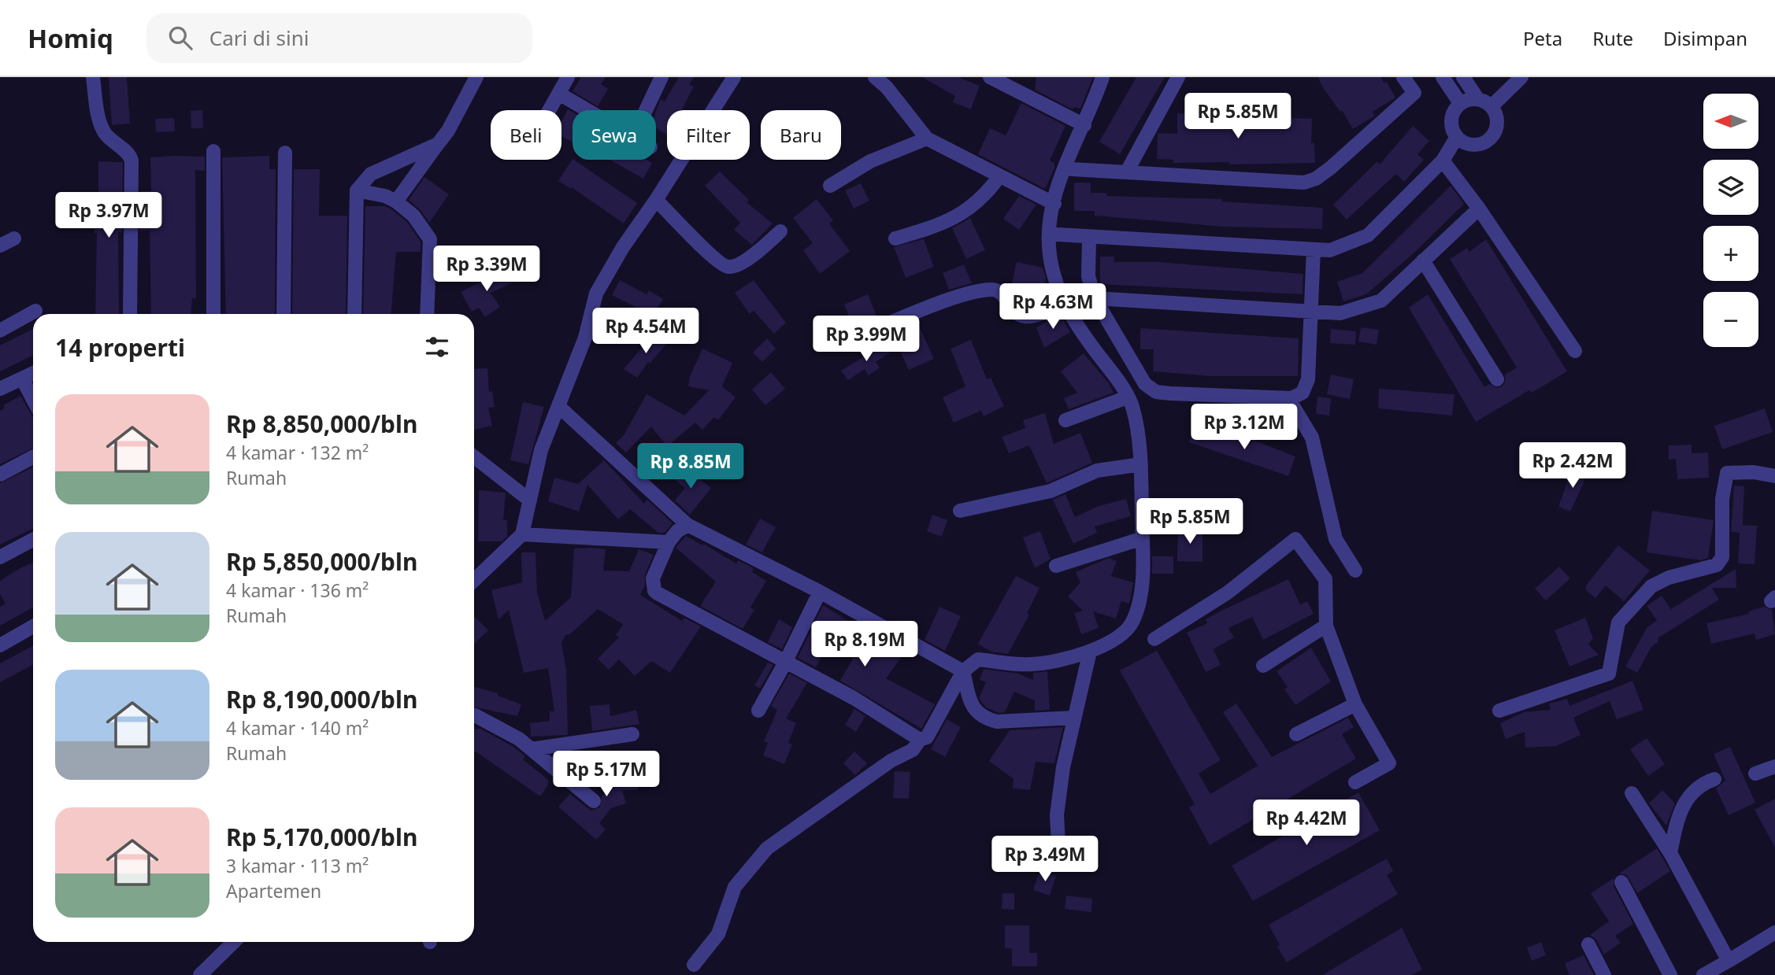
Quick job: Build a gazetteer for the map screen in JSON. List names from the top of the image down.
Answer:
{
  "north": "left",
  "page": {
    "header": "Homiq",
    "search": "Cari di sini",
    "nav": ["Peta", "Rute", "Disimpan"],
    "price": [
      "Rp 5.85M",
      "Rp 3.97M",
      "Rp 3.39M",
      "Rp 4.63M",
      "Rp 4.54M",
      "Rp 3.99M",
      "Rp 3.12M",
      "Rp 2.42M",
      "Rp 8.85M",
      "Rp 5.85M",
      "Rp 8.19M",
      "Rp 5.17M",
      "Rp 4.42M",
      "Rp 3.49M"
    ],
    "map_buttons": ["+", "−"],
    "chip": [
      "Beli",
      "Sewa",
      "Filter",
      "Baru"
    ],
    "heading": "14 properti",
    "list": [
      {
        "name": "Rp 8,850,000/bln",
        "note": "4 kamar · 132 m² · Rumah"
      },
      {
        "name": "Rp 5,850,000/bln",
        "note": "4 kamar · 136 m² · Rumah"
      },
      {
        "name": "Rp 8,190,000/bln",
        "note": "4 kamar · 140 m² · Rumah"
      },
      {
        "name": "Rp 5,170,000/bln",
        "note": "3 kamar · 113 m² · Apartemen"
      }
    ]
  }
}
